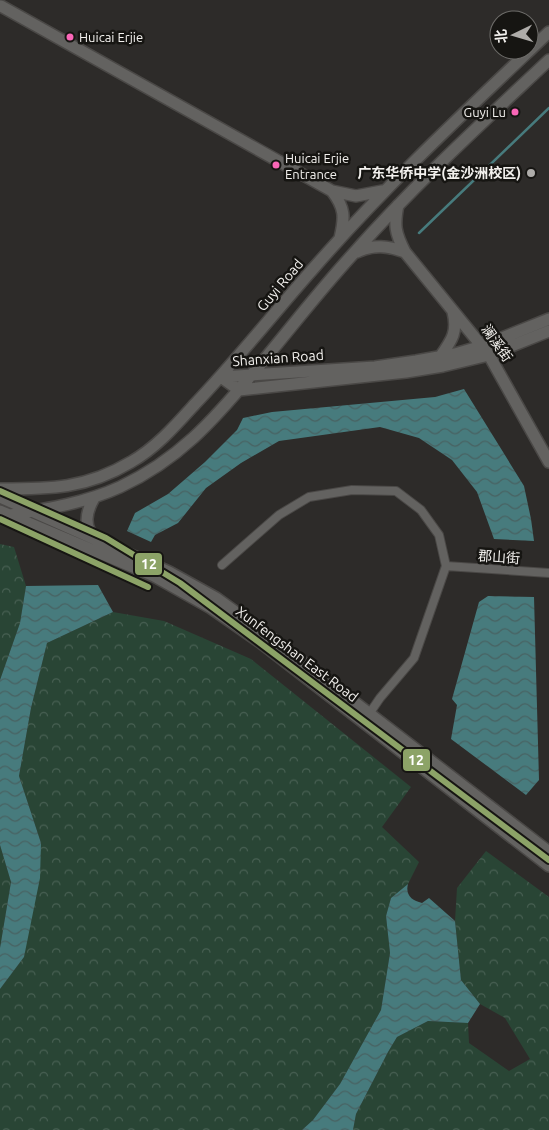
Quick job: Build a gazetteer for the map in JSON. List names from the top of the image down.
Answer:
{
  "streets": {
    "street": [
      "Guyi Road",
      "澜溪街",
      "Shanxian Road",
      "郡山街",
      "Xunfengshan East Road"
    ]
  },
  "crossings": [
    ["Guyi Road", "Shanxian Road"],
    ["澜溪街", "Shanxian Road"]
  ],
  "places": [
    "Huicai Erjie",
    "Guyi Lu",
    "Huicai Erjie Entrance",
    "广东华侨中学(金沙洲校区)"
  ],
  "lines": ["transit line 12"],
  "north": "left"
}
